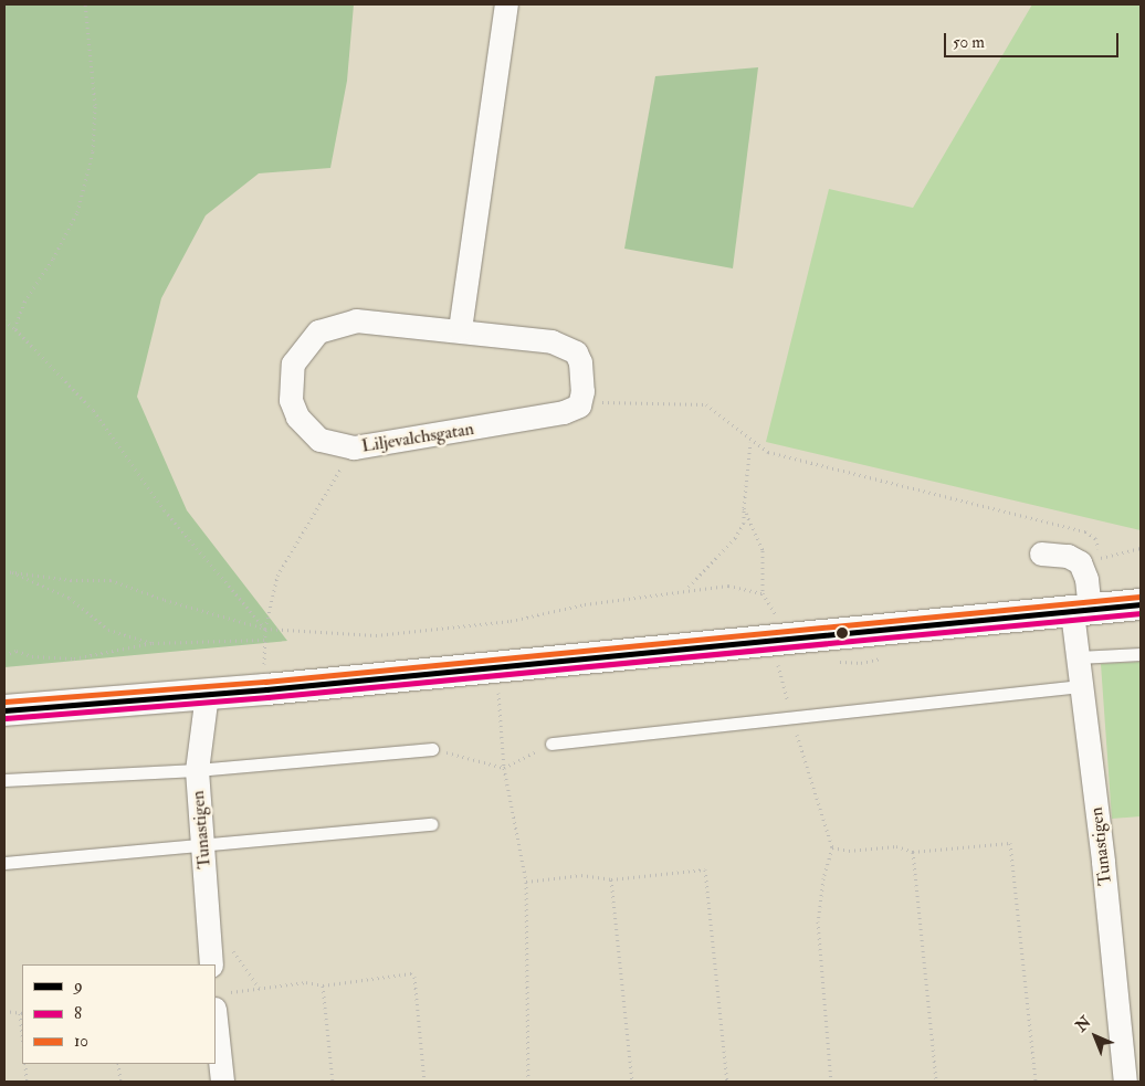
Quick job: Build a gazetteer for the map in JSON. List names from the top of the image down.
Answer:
{
  "streets": {
    "street": ["Liljevalchsgatan", "Tunastigen"]
  },
  "lines": ["transit line 10", "transit line 9", "transit line 8"],
  "legend": ["9", "8", "10"],
  "scale_bar": "50 m",
  "north": "top left"
}
